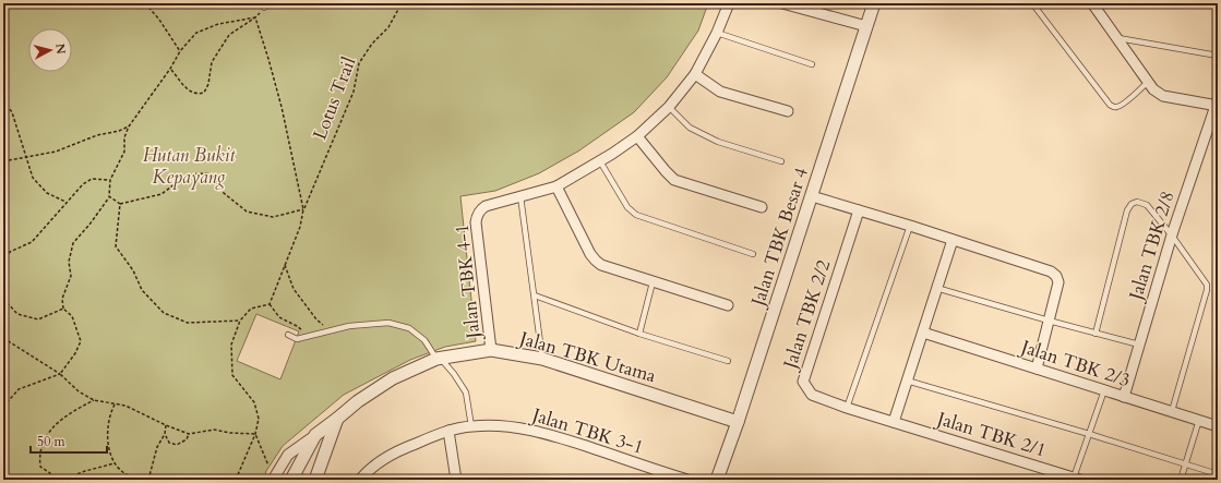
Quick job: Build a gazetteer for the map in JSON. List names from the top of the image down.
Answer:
{
  "streets": {
    "street": [
      "Jalan TBK Besar 4",
      "Jalan TBK 2/8",
      "Jalan TBK 4-1",
      "Jalan TBK 2/2",
      "Jalan TBK Utama",
      "Jalan TBK 2/3",
      "Jalan TBK 3-1",
      "Jalan TBK 2/1"
    ],
    "path": ["Lotus Trail"]
  },
  "crossings": [
    ["Jalan TBK Besar 4", "Jalan TBK Utama"],
    ["Jalan TBK 2/8", "Jalan TBK 2/3"],
    ["Jalan TBK 4-1", "Jalan TBK Utama"],
    ["Jalan TBK 2/2", "Jalan TBK 2/1"]
  ],
  "parks": ["Hutan Bukit Kepayang"],
  "scale_bar": "50 m",
  "north": "right"
}
